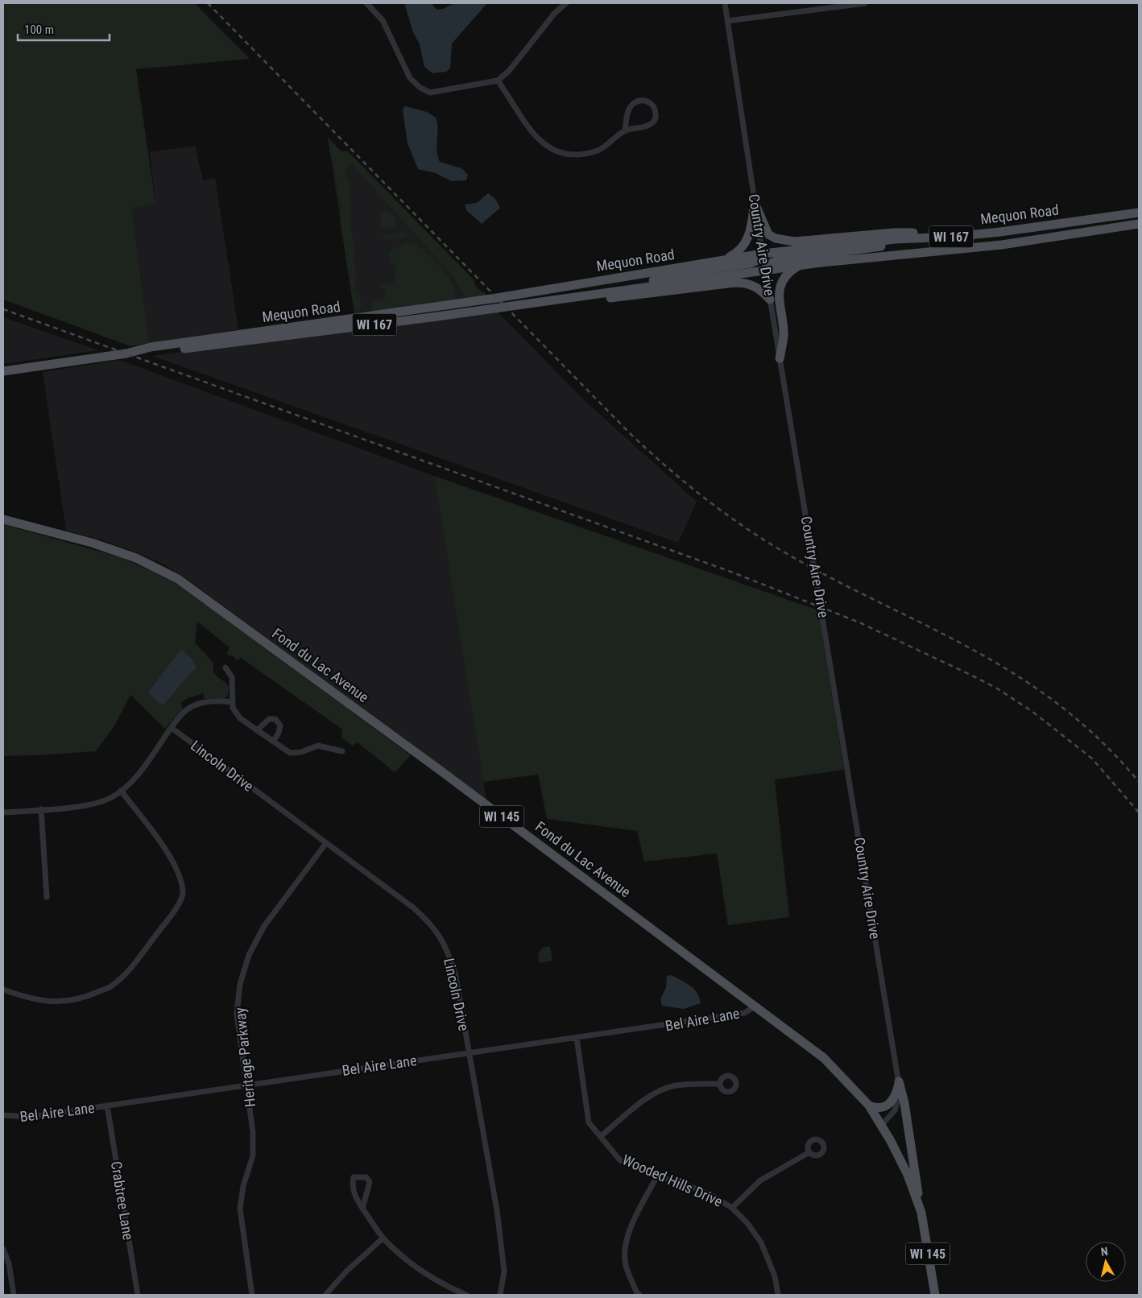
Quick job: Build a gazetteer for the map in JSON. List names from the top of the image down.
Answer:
{
  "streets": {
    "main road": [
      "Mequon Road",
      "WI 167",
      "Fond du Lac Avenue",
      "WI 145"
    ],
    "street": [
      "Country Aire Drive",
      "Lincoln Drive",
      "Bel Aire Lane",
      "Heritage Parkway",
      "Wooded Hills Drive",
      "Crabtree Lane"
    ]
  },
  "crossings": [
    ["Mequon Road", "Country Aire Drive"],
    ["Country Aire Drive", "Fond du Lac Avenue"],
    ["Fond du Lac Avenue", "Bel Aire Lane"],
    ["Lincoln Drive", "Bel Aire Lane"],
    ["Lincoln Drive", "Heritage Parkway"],
    ["Bel Aire Lane", "Heritage Parkway"],
    ["Bel Aire Lane", "Wooded Hills Drive"],
    ["Bel Aire Lane", "Crabtree Lane"]
  ],
  "scale_bar": "100 m",
  "north": "top"
}
